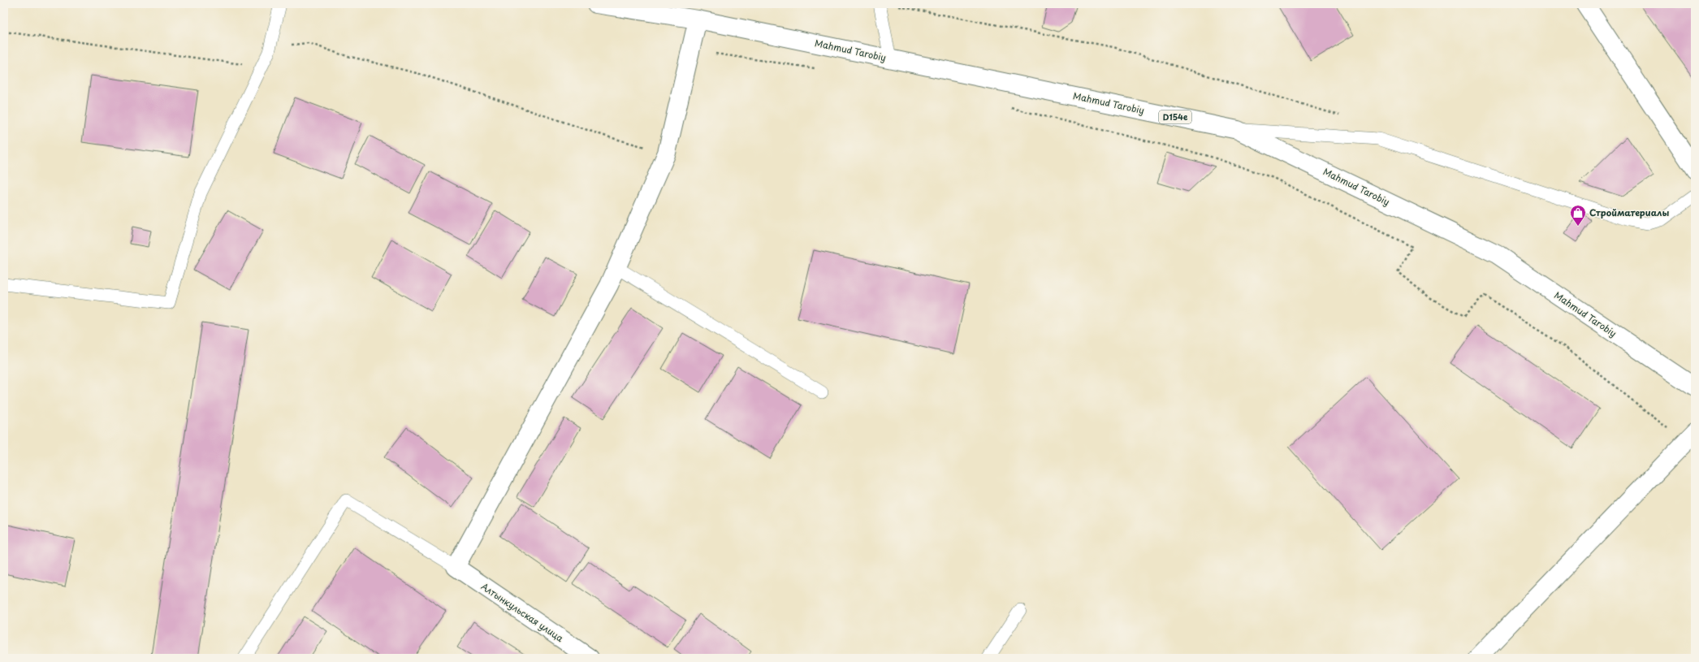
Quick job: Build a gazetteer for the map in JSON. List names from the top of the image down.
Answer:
{
  "streets": {
    "street": ["Mahmud Tarobiy", "D154e", "Алтынкульская улица"]
  },
  "places": {
    "shop": ["Стройматериалы"]
  }
}
